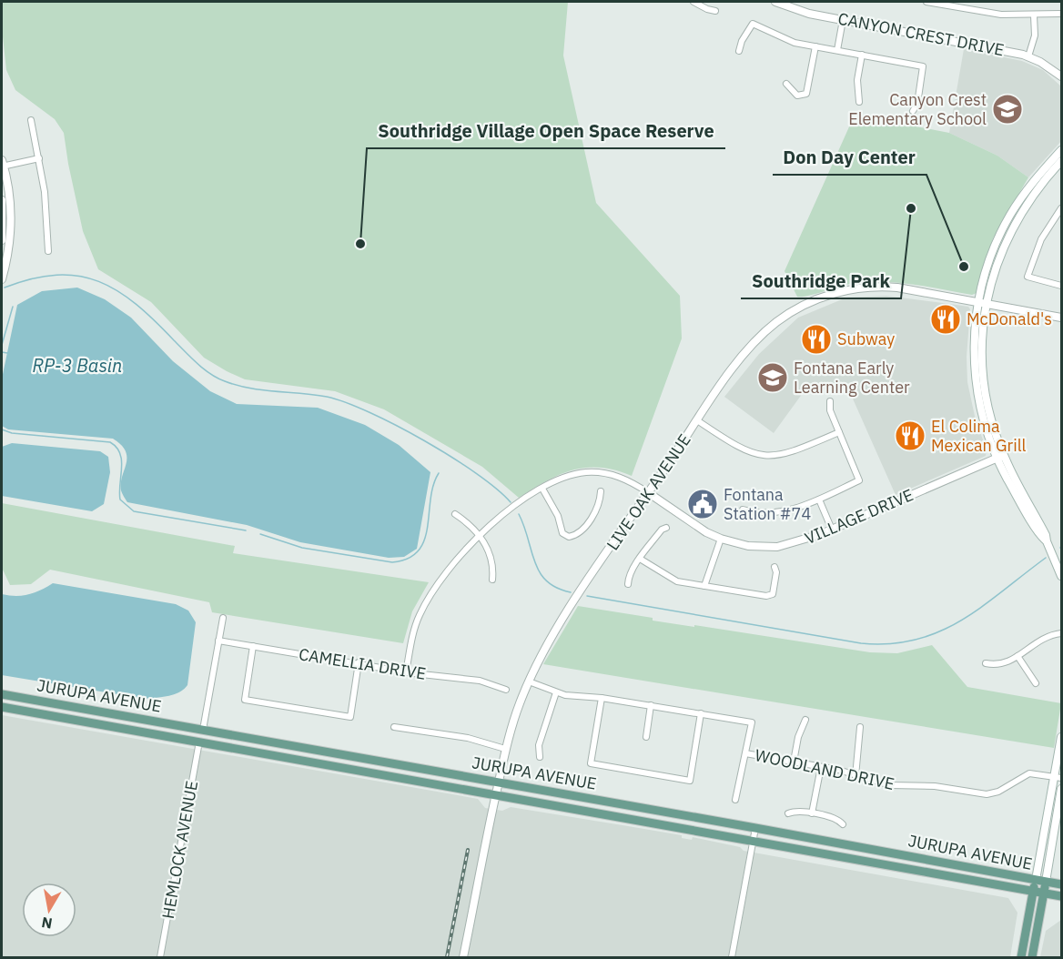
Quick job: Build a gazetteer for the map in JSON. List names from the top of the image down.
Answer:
{
  "streets": {
    "main road": ["JURUPA AVENUE"],
    "street": [
      "CANYON CREST DRIVE",
      "LIVE OAK AVENUE",
      "VILLAGE DRIVE",
      "CAMELLIA DRIVE",
      "WOODLAND DRIVE",
      "HEMLOCK AVENUE"
    ]
  },
  "crossings": [
    ["LIVE OAK AVENUE", "VILLAGE DRIVE"],
    ["LIVE OAK AVENUE", "JURUPA AVENUE"],
    ["LIVE OAK AVENUE", "WOODLAND DRIVE"],
    ["VILLAGE DRIVE", "CAMELLIA DRIVE"],
    ["JURUPA AVENUE", "HEMLOCK AVENUE"]
  ],
  "water": ["RP-3 Basin"],
  "places": {
    "school or university": ["Canyon Crest Elementary School", "Fontana Early Learning Center"],
    "other": ["Southridge Park", "Southridge Village Open Space Reserve", "Don Day Center"],
    "restaurant": ["McDonald's", "Subway", "El Colima Mexican Grill"],
    "public building": ["Fontana Station #74"]
  },
  "north": "bottom"
}
